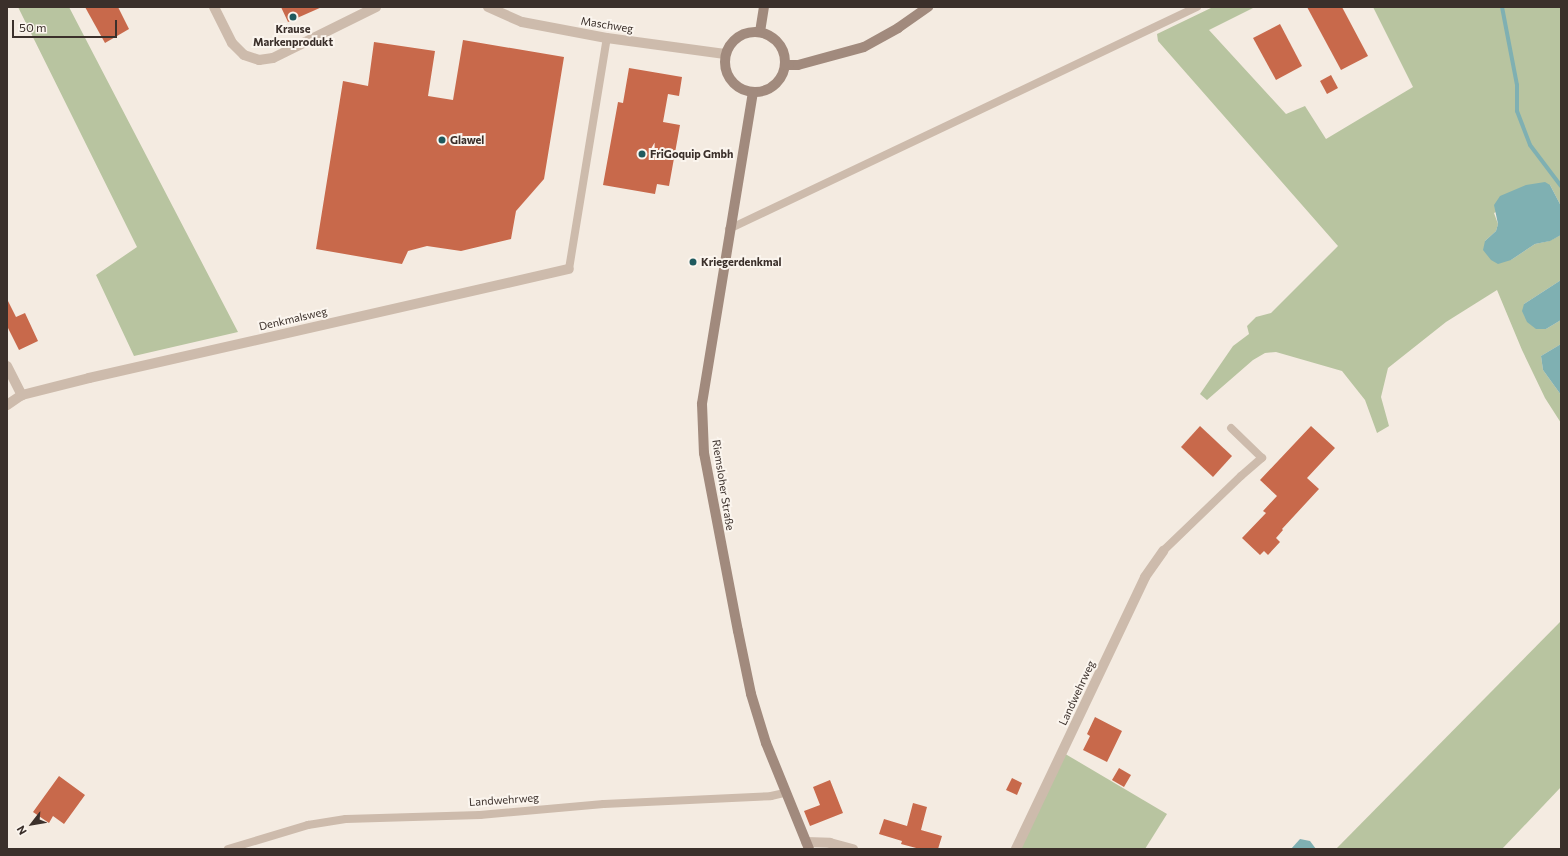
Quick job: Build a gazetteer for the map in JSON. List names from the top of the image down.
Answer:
{
  "streets": {
    "main road": ["Riemsloher Straße"],
    "street": ["Maschweg", "Denkmalsweg", "Landwehrweg"]
  },
  "crossings": [
    ["Maschweg", "Riemsloher Straße"],
    ["Riemsloher Straße", "Landwehrweg"]
  ],
  "places": [
    "Krause Markenprodukt",
    "Glawel",
    "FriGoquip Gmbh",
    "Kriegerdenkmal"
  ],
  "scale_bar": "50 m",
  "north": "bottom left"
}
